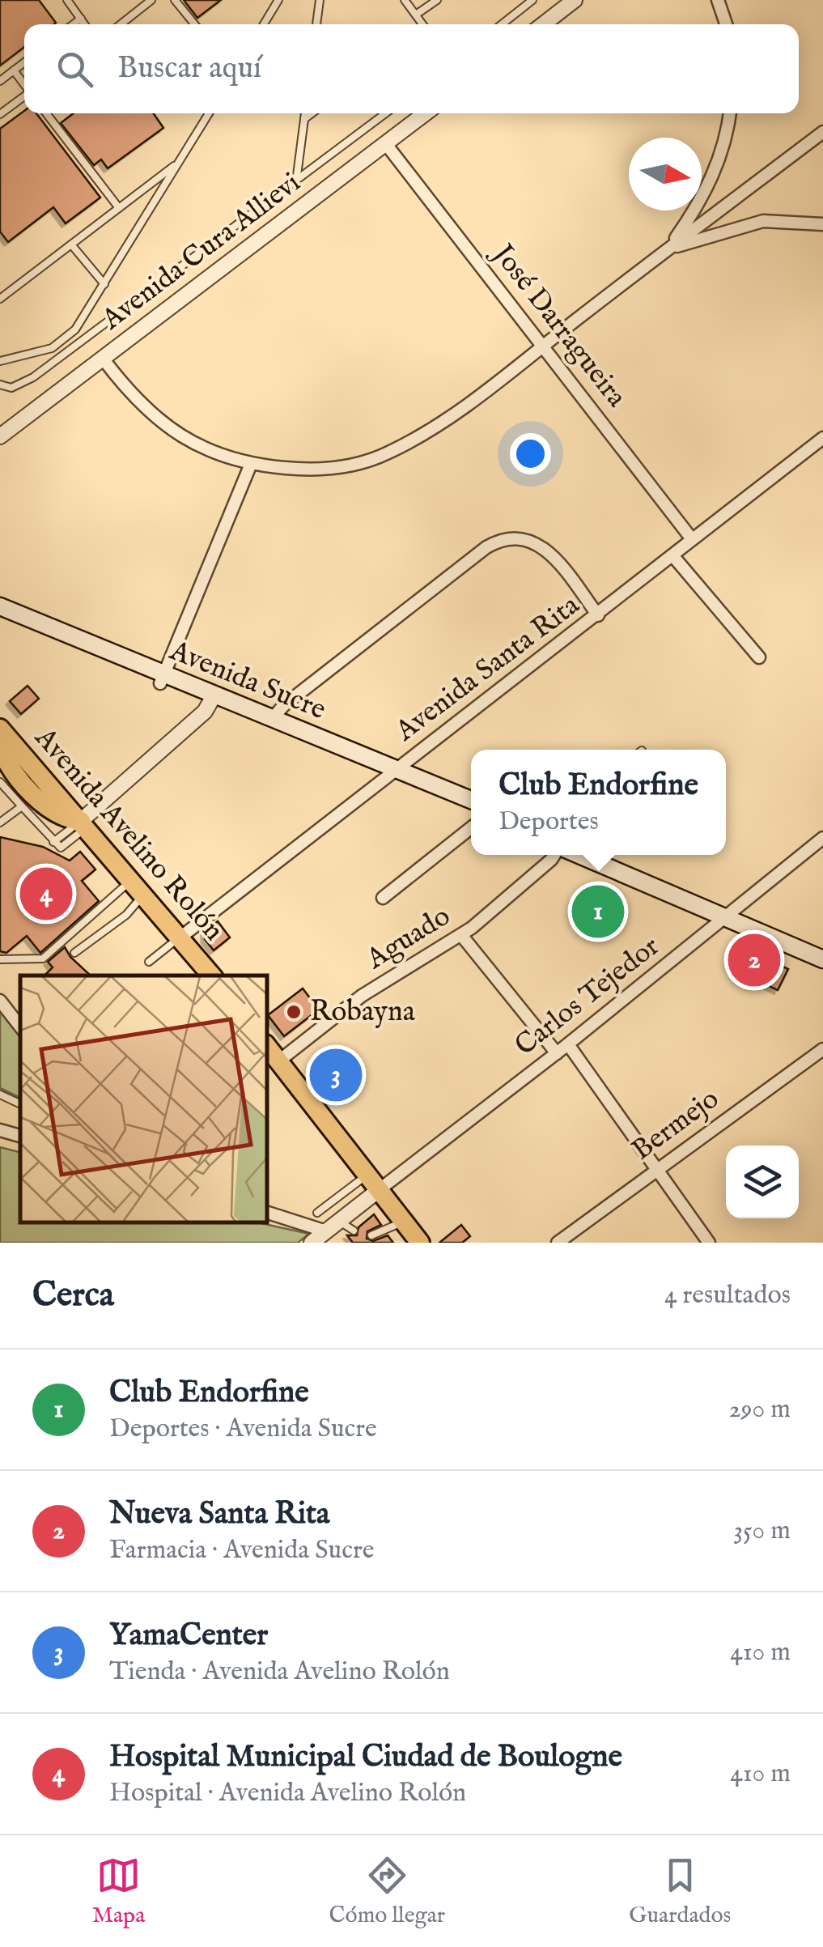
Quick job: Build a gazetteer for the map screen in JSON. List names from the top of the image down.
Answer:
{
  "streets": {
    "main road": ["Avenida Sucre", "Avenida Avelino Rolón"],
    "street": [
      "Avenida Cura Allievi",
      "José Darragueira",
      "Avenida Santa Rita",
      "Aguado",
      "Carlos Tejedor",
      "Bermejo"
    ]
  },
  "crossings": [
    ["Avenida Cura Allievi", "José Darragueira"],
    ["José Darragueira", "Avenida Santa Rita"],
    ["Avenida Santa Rita", "Avenida Sucre"],
    ["Avenida Santa Rita", "Avenida Avelino Rolón"]
  ],
  "places": ["Robayna"],
  "north": "right",
  "page": {
    "search": "Buscar aquí",
    "popup": ["Club Endorfine", "Deportes"],
    "pins": [
      "4",
      "1",
      "2",
      "3"
    ],
    "heading": ["Cerca", "4 resultados"],
    "list": [
      {
        "mark": "1",
        "name": "Club Endorfine",
        "note": "Deportes · Avenida Sucre",
        "value": "290 m"
      },
      {
        "mark": "2",
        "name": "Nueva Santa Rita",
        "note": "Farmacia · Avenida Sucre",
        "value": "350 m"
      },
      {
        "mark": "3",
        "name": "YamaCenter",
        "note": "Tienda · Avenida Avelino Rolón",
        "value": "410 m"
      },
      {
        "mark": "4",
        "name": "Hospital Municipal Ciudad de Boulogne",
        "note": "Hospital · Avenida Avelino Rolón",
        "value": "410 m"
      }
    ],
    "nav": ["Mapa", "Cómo llegar", "Guardados"]
  }
}
